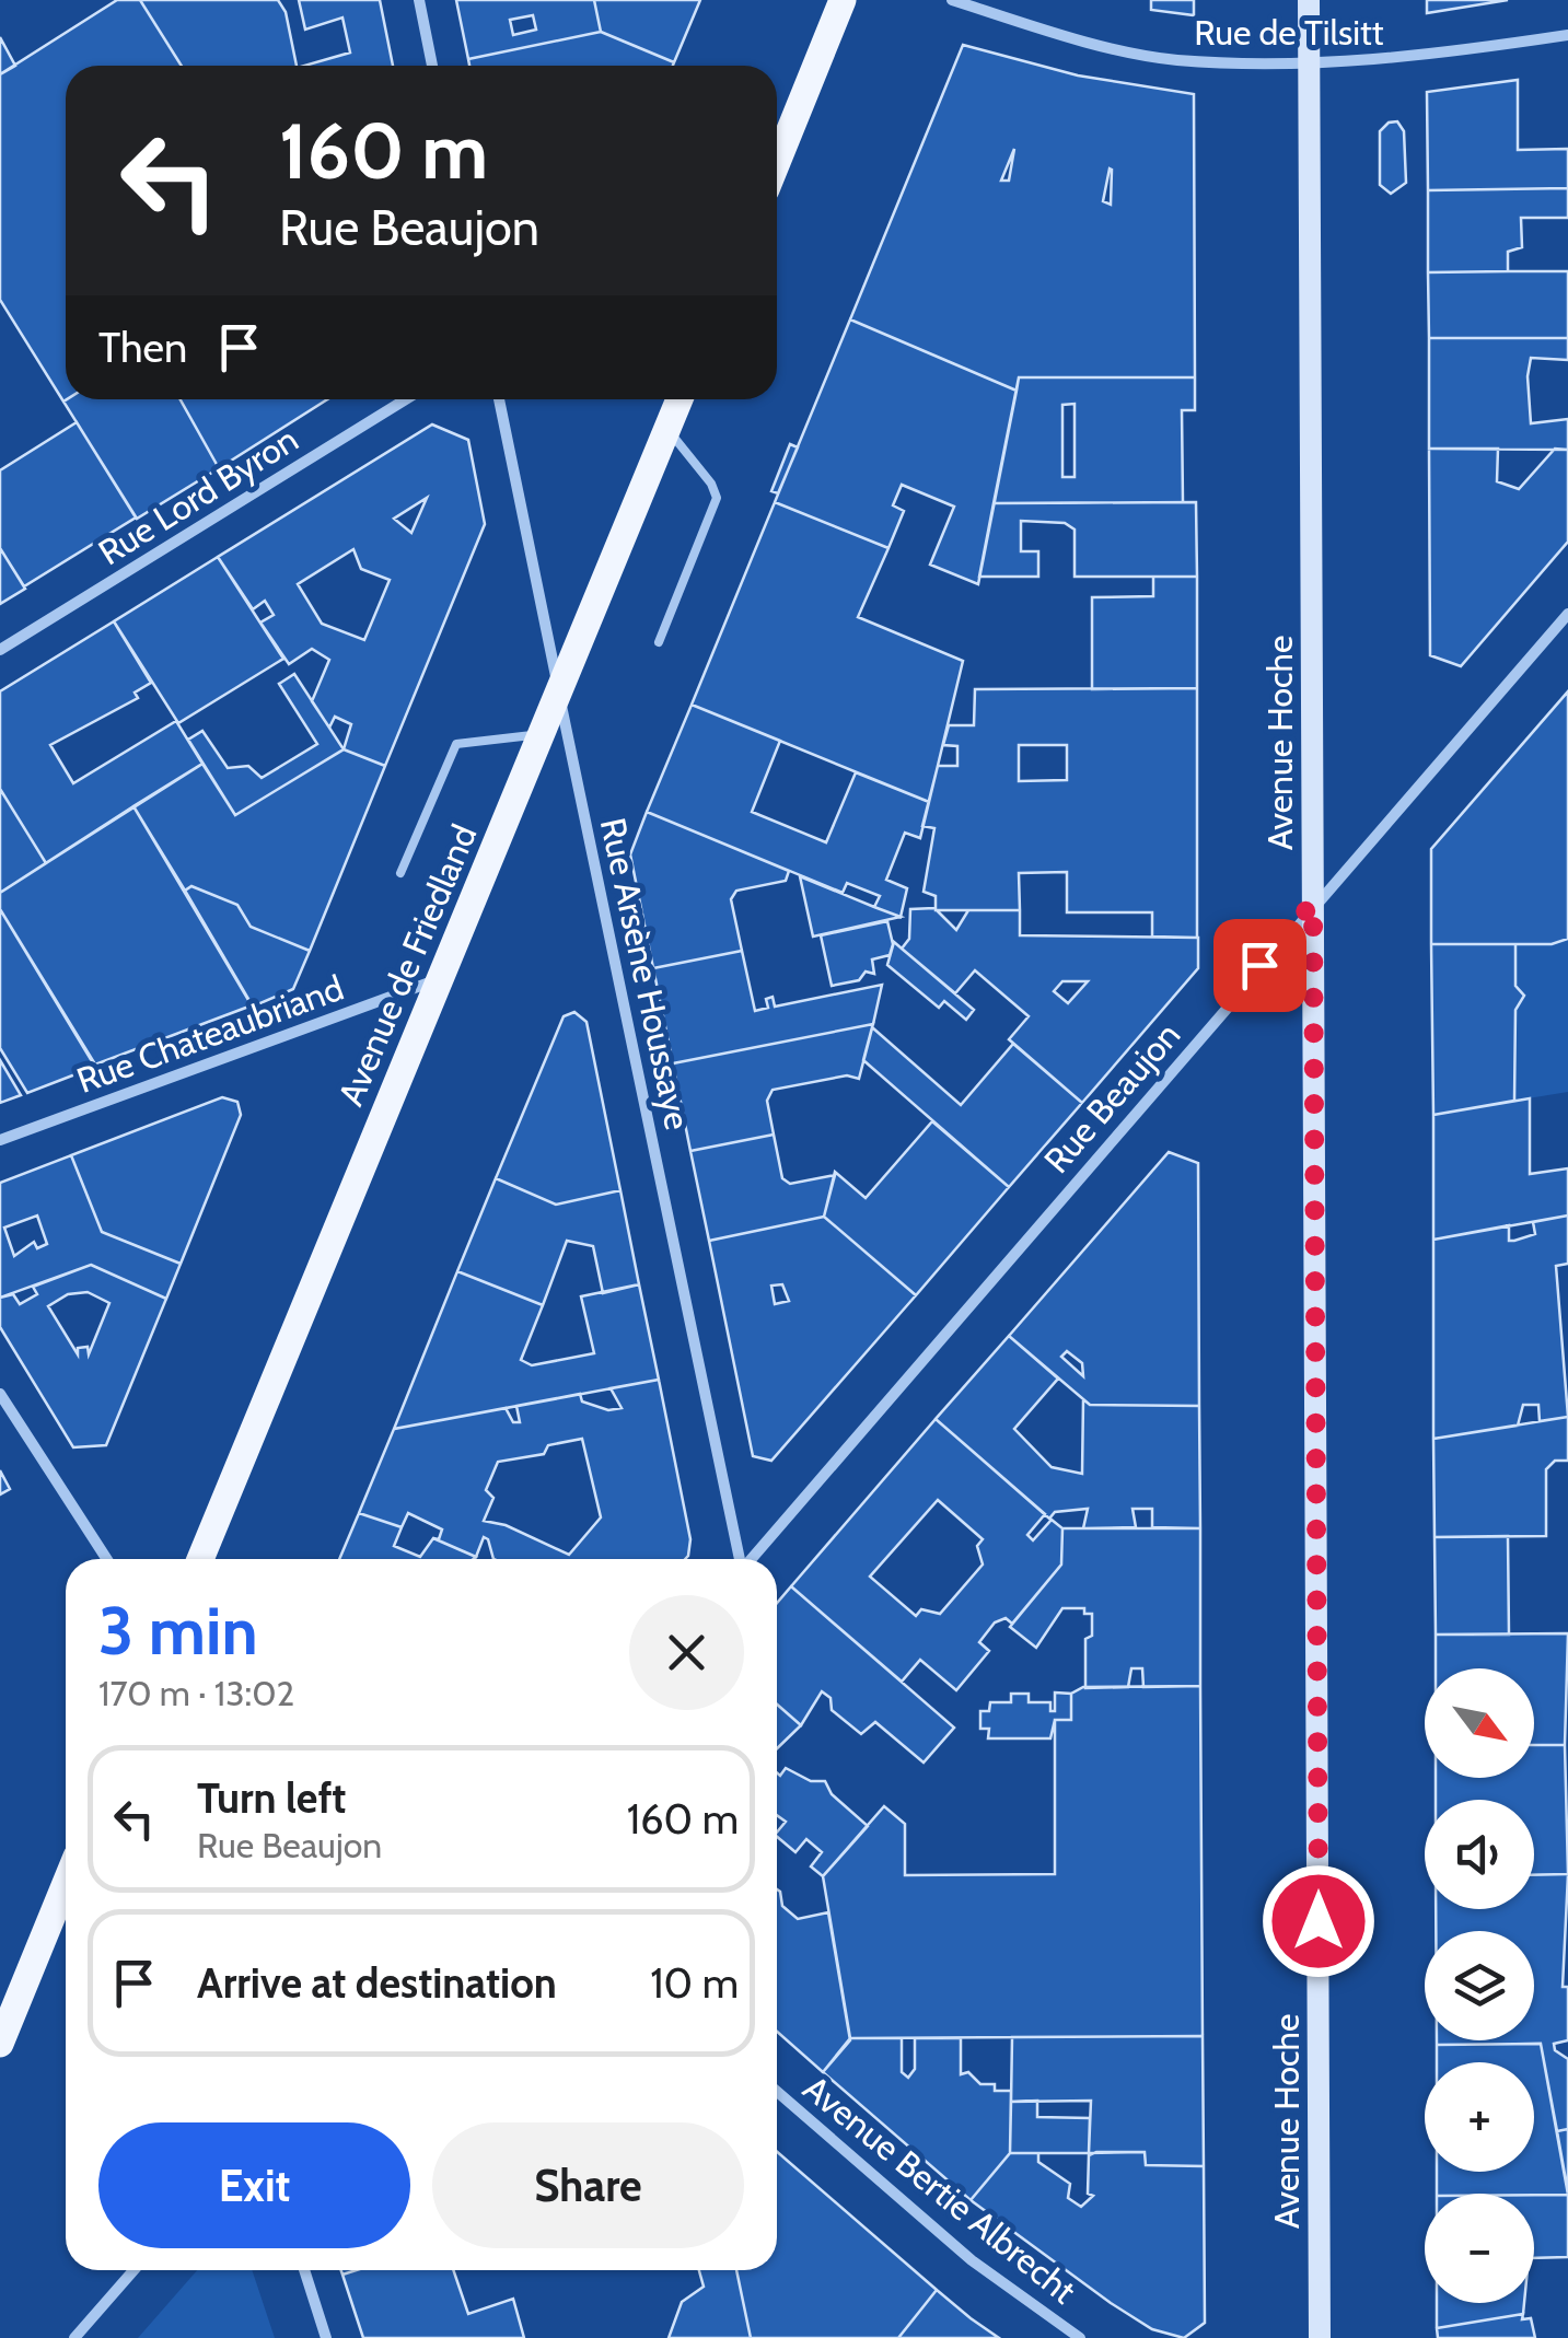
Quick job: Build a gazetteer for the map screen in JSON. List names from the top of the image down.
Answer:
{
  "streets": {
    "main road": ["Avenue de Friedland"],
    "street": [
      "Rue de Tilsitt",
      "Rue Lord Byron",
      "Avenue Hoche",
      "Rue Arsène Houssaye",
      "Rue Chateaubriand",
      "Rue Beaujon",
      "Avenue Bertie Albrecht"
    ]
  },
  "crossings": [
    ["Rue de Tilsitt", "Avenue Hoche"],
    ["Avenue Hoche", "Rue Beaujon"],
    ["Avenue de Friedland", "Rue Arsène Houssaye"],
    ["Avenue de Friedland", "Rue Chateaubriand"]
  ],
  "north": "bottom right",
  "page": {
    "turn": ["160 m", "Rue Beaujon"],
    "then": "Then",
    "heading": ["3 min", "170 m · 13:02"],
    "map_buttons": ["+", "−"],
    "list": [
      {
        "name": "Turn left",
        "note": "Rue Beaujon",
        "value": "160 m"
      },
      {
        "name": "Arrive at destination",
        "value": "10 m"
      }
    ],
    "buttons": ["Exit", "Share"]
  }
}
